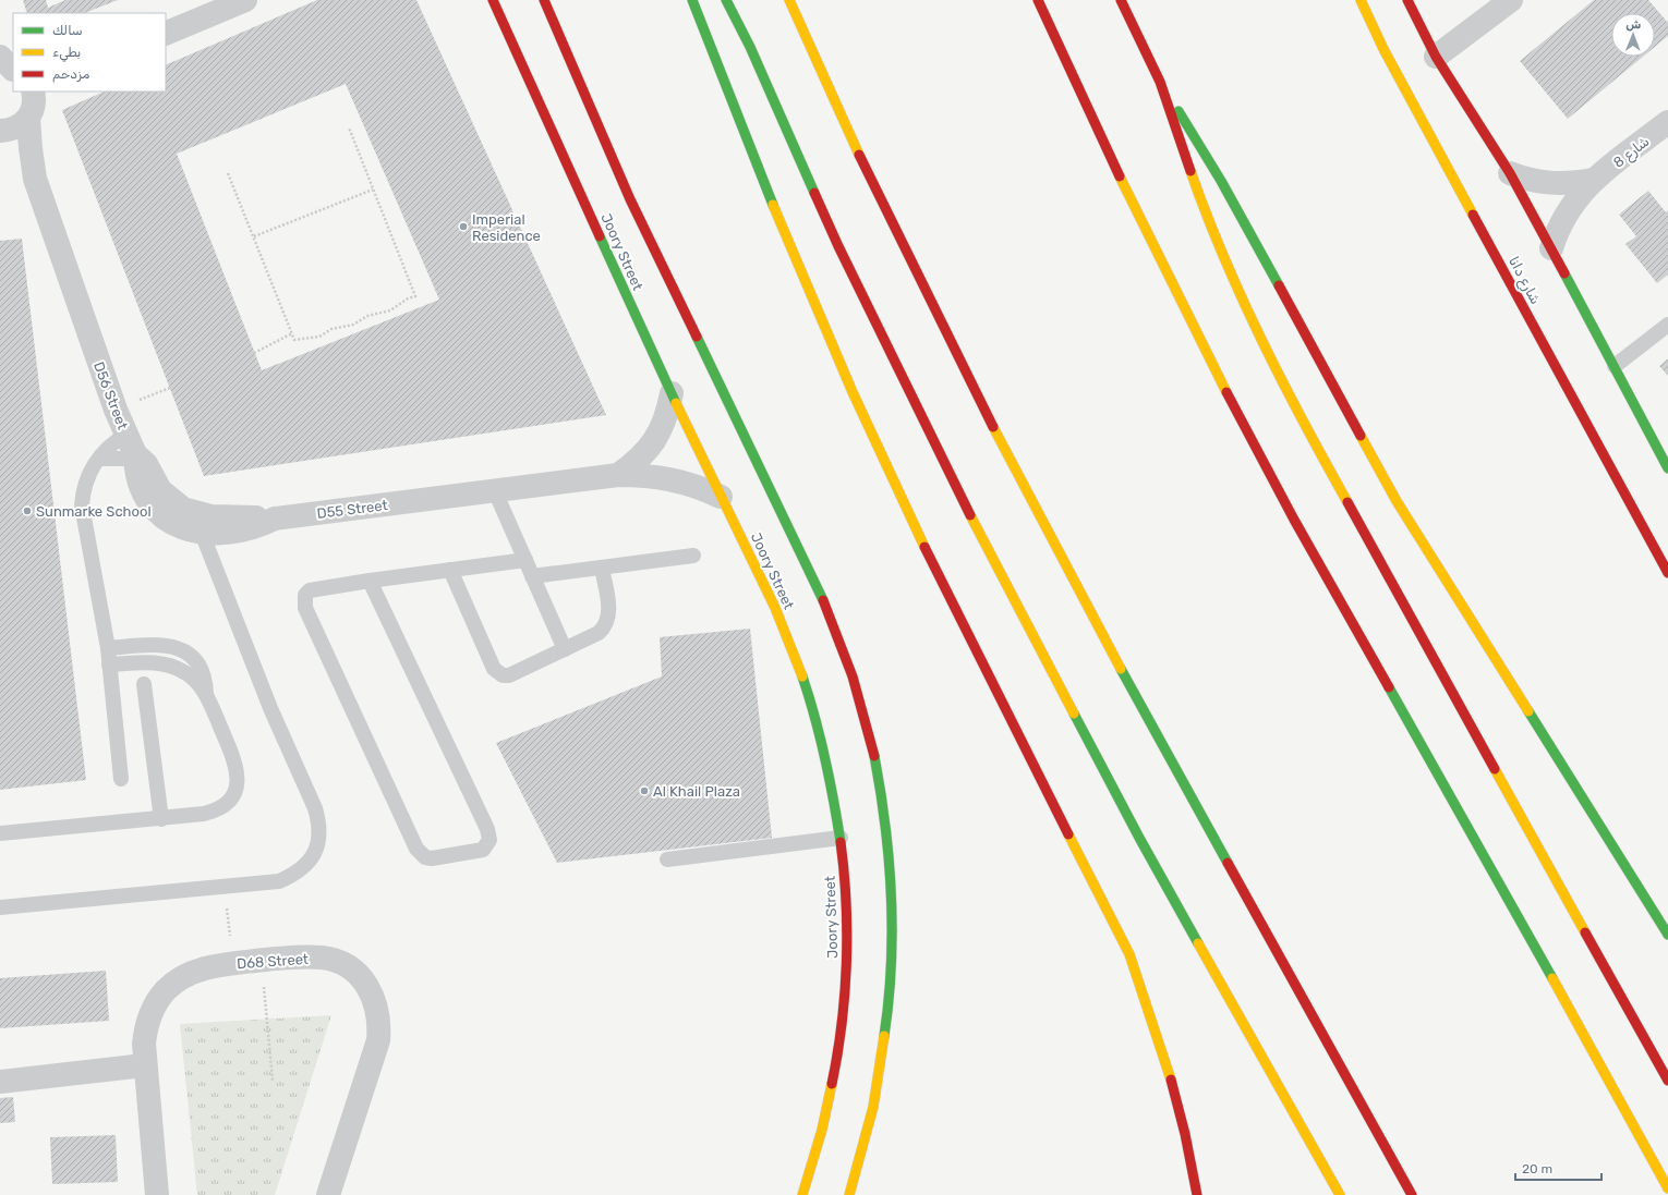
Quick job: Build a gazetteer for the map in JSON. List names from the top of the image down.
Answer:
{
  "streets": {
    "main road": ["Joory Street", "شارع دانا"],
    "street": [
      "شارع 8",
      "D56 Street",
      "D55 Street",
      "D68 Street"
    ]
  },
  "crossings": [
    ["Joory Street", "D55 Street"],
    ["D56 Street", "D55 Street"]
  ],
  "places": ["Imperial Residence", "Sunmarke School", "Al Khail Plaza"],
  "legend": ["سالك", "بطيء", "مزدحم"],
  "scale_bar": "20 m",
  "north": "top"
}
